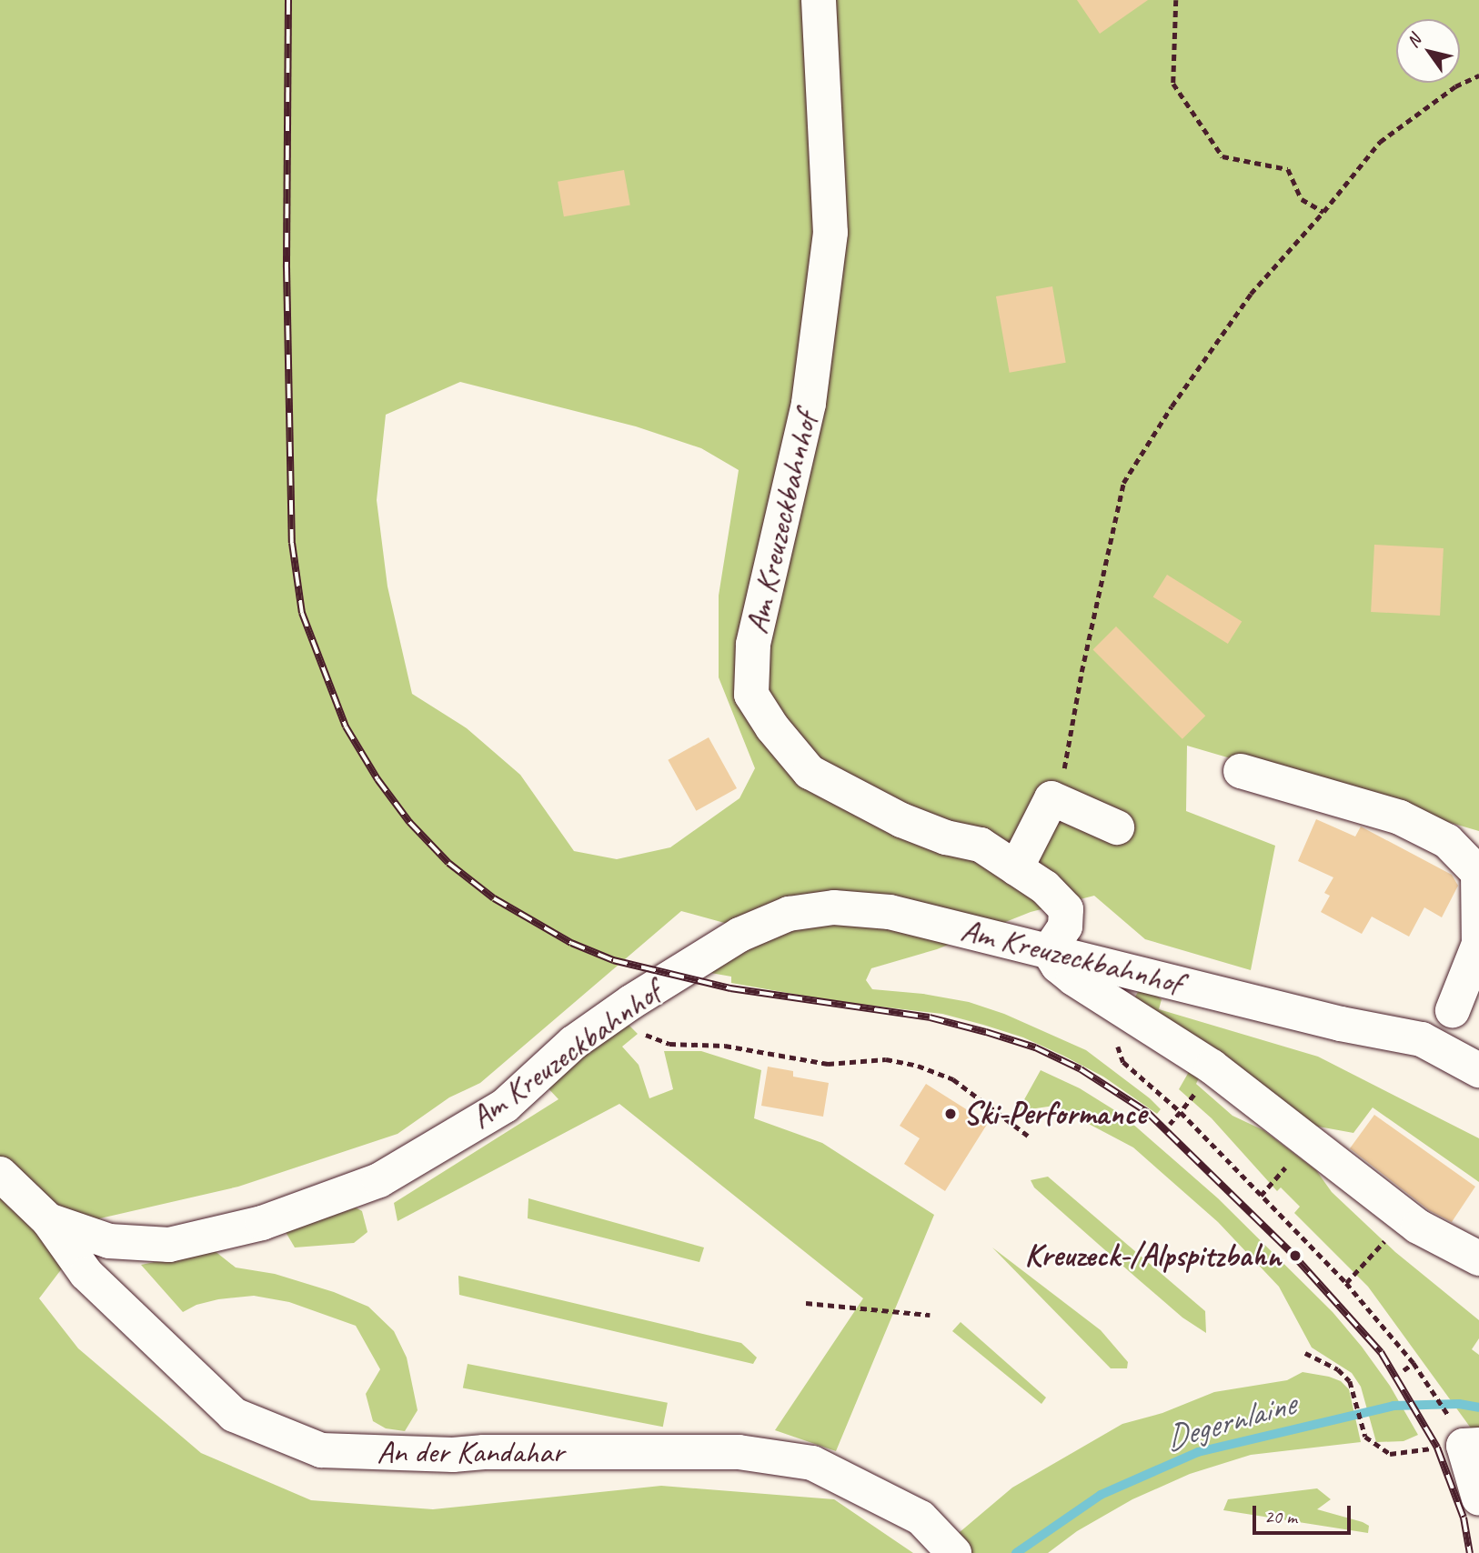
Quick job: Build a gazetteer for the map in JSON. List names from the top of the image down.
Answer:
{
  "streets": {
    "street": ["Am Kreuzeckbahnhof", "An der Kandahar"]
  },
  "crossings": [
    ["Am Kreuzeckbahnhof", "An der Kandahar"]
  ],
  "water": ["Degernlaine"],
  "places": ["Ski-Performance", "Kreuzeck-/Alpspitzbahn"],
  "scale_bar": "20 m",
  "north": "top left"
}
